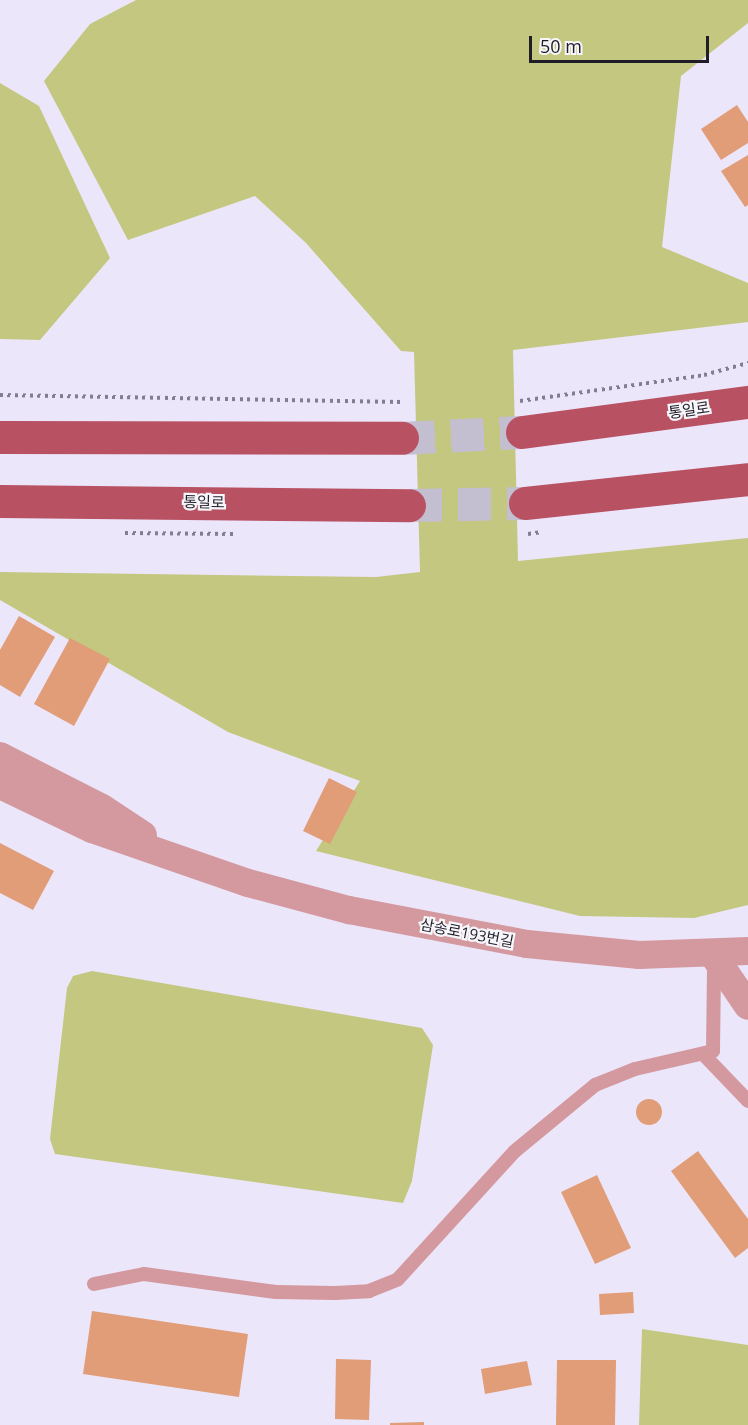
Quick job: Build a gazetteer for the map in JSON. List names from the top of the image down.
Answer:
{
  "streets": {
    "main road": ["통일로"],
    "street": ["삼송로193번길"]
  },
  "scale_bar": "50 m"
}
